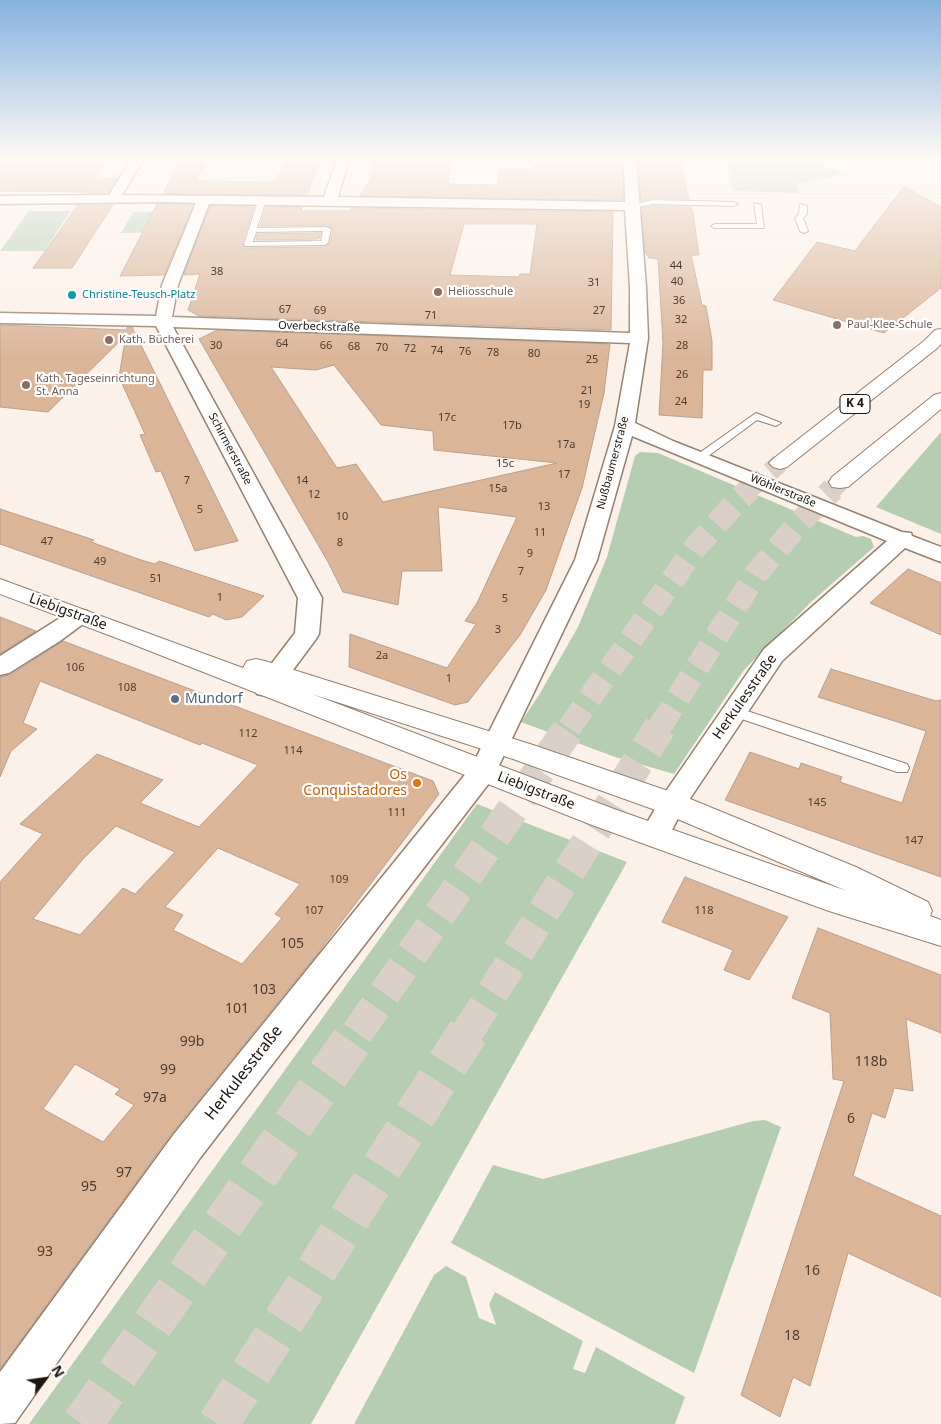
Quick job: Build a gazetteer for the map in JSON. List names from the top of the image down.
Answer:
{
  "streets": {
    "main road": ["K 4", "Liebigstraße"],
    "street": [
      "Overbeckstraße",
      "Schirmerstraße",
      "Nußbaumerstraße",
      "Wöhlerstraße",
      "Herkulesstraße"
    ]
  },
  "crossings": [
    ["Overbeckstraße", "Schirmerstraße"],
    ["Overbeckstraße", "Nußbaumerstraße"],
    ["Schirmerstraße", "Liebigstraße"],
    ["Nußbaumerstraße", "Wöhlerstraße"],
    ["Nußbaumerstraße", "Liebigstraße"],
    ["Nußbaumerstraße", "Herkulesstraße"],
    ["Wöhlerstraße", "Herkulesstraße"],
    ["Liebigstraße", "Herkulesstraße"]
  ],
  "places": [
    "Heliosschule",
    "Christine-Teusch-Platz",
    "Paul-Klee-Schule",
    "Kath. Bücherei",
    "Kath. Tageseinrichtung St. Anna",
    "Mundorf",
    "Os Conquistadores"
  ],
  "house_numbers": [
    "44",
    "38",
    "40",
    "31",
    "36",
    "67",
    "69",
    "27",
    "71",
    "32",
    "64",
    "30",
    "66",
    "28",
    "68",
    "70",
    "72",
    "74",
    "76",
    "78",
    "80",
    "25",
    "26",
    "21",
    "24",
    "19",
    "17c",
    "17b",
    "17a",
    "15c",
    "17",
    "7",
    "14",
    "15a",
    "12",
    "13",
    "5",
    "10",
    "11",
    "47",
    "8",
    "9",
    "49",
    "7",
    "51",
    "1",
    "5",
    "3",
    "2a",
    "106",
    "1",
    "108",
    "112",
    "114",
    "145",
    "111",
    "147",
    "109",
    "107",
    "118",
    "105",
    "103",
    "101",
    "99b",
    "118b",
    "99",
    "97a",
    "6",
    "97",
    "95",
    "93",
    "16",
    "18"
  ],
  "north": "top right"
}
